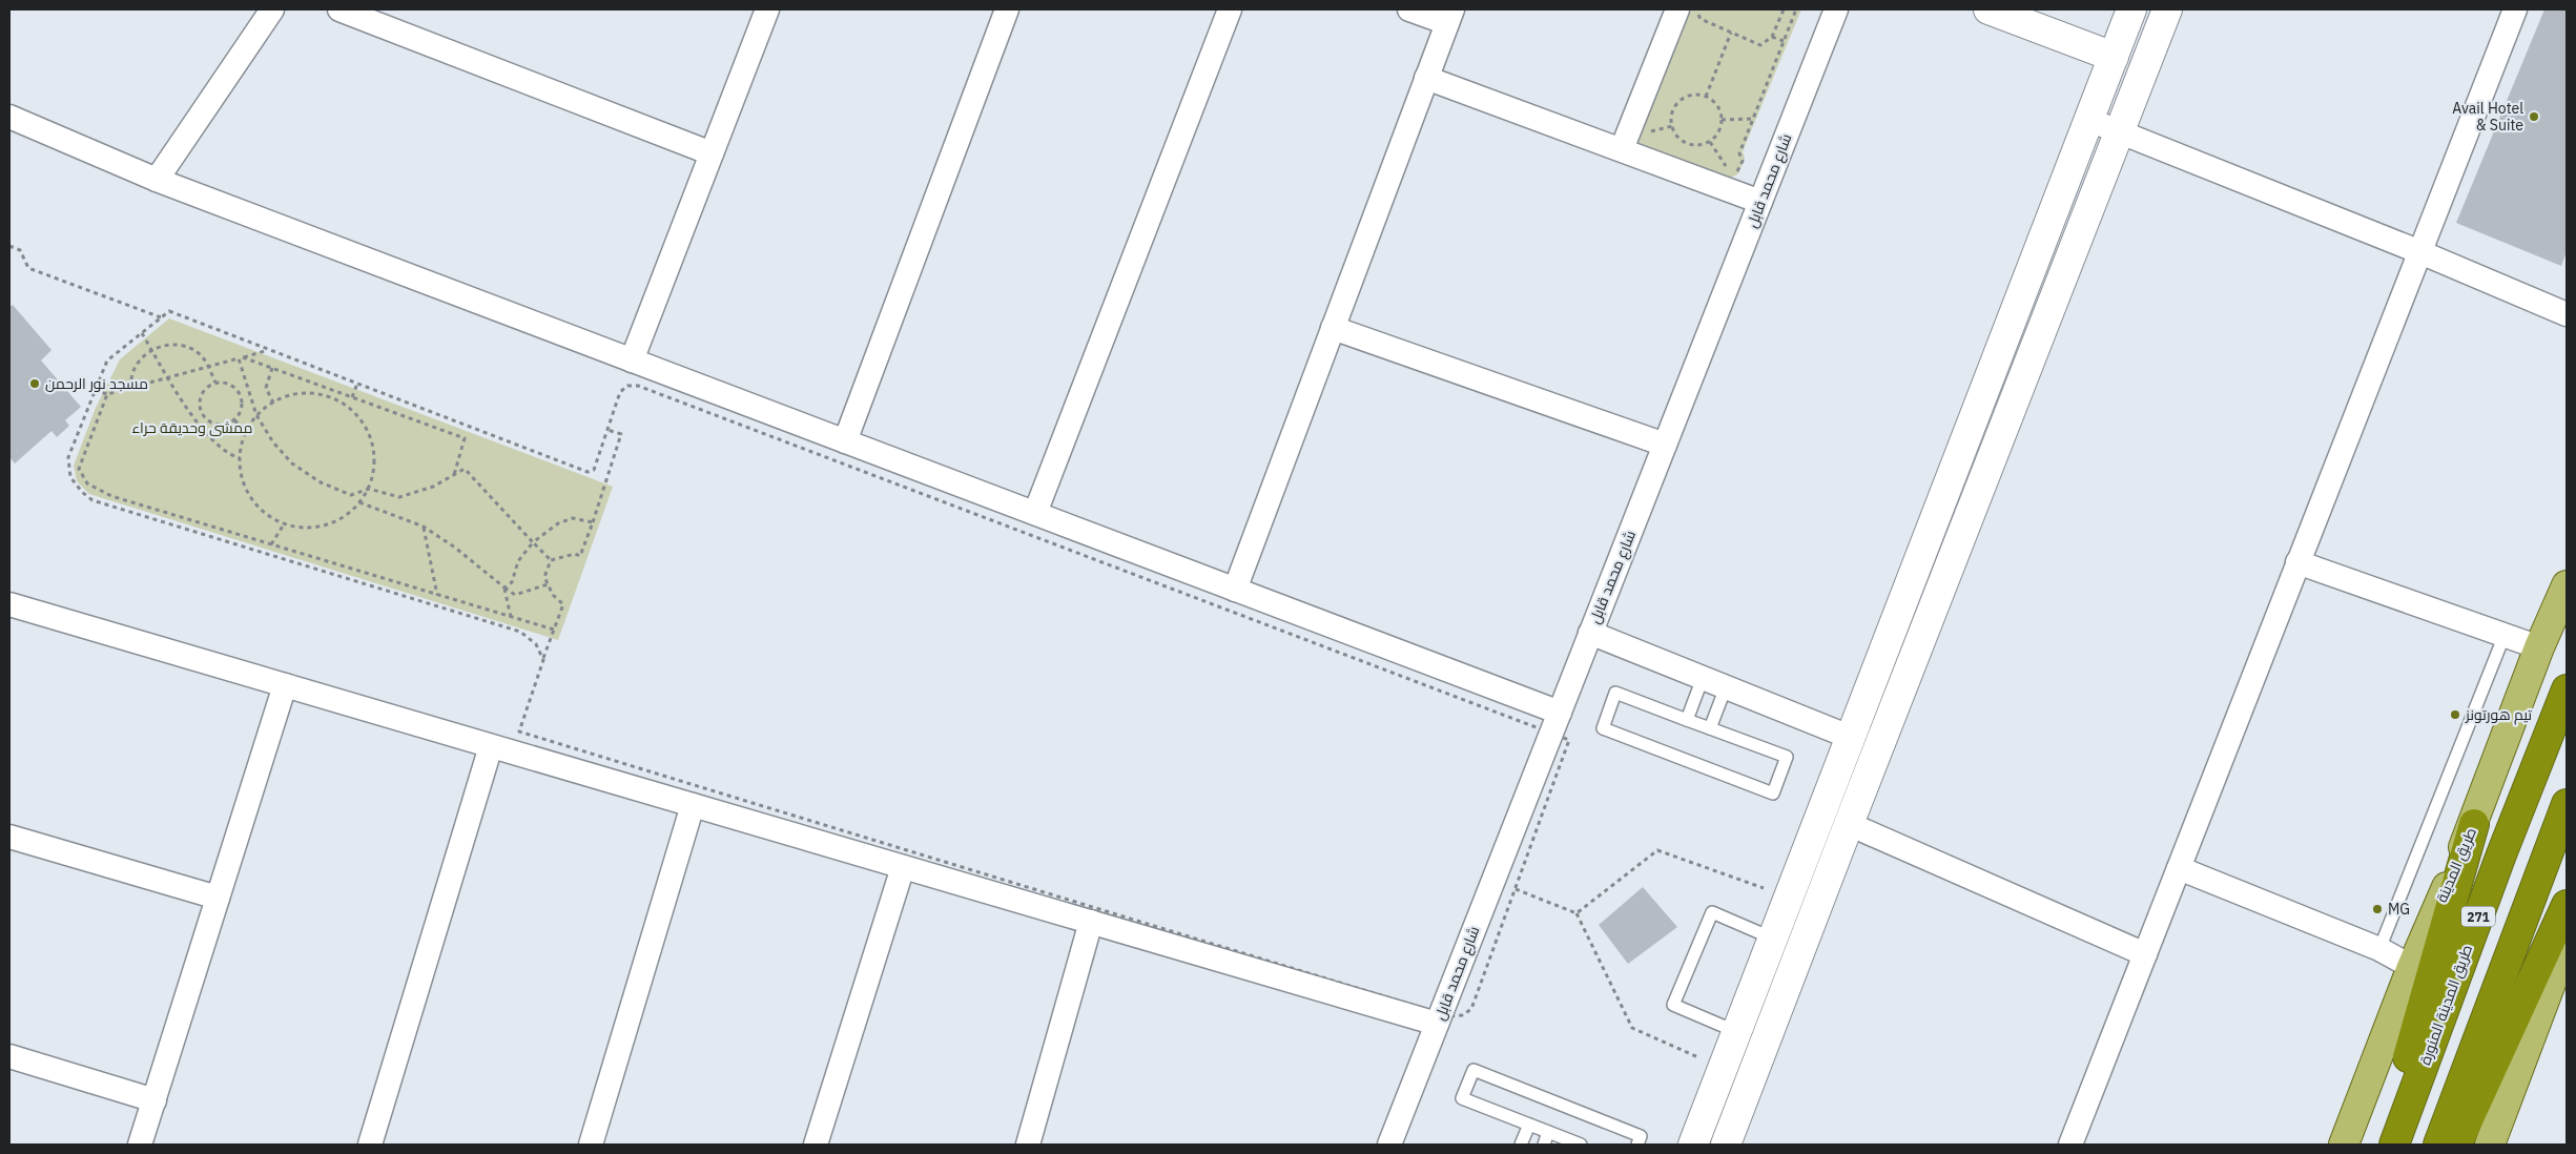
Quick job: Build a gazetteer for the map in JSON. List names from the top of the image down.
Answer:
{
  "streets": {
    "highway": ["271", "طريق المدينة المنورة"],
    "main road": ["طريق المدينة"],
    "street": ["شارع محمد قابل"]
  },
  "parks": ["ممشى وحديقة حراء"],
  "places": [
    "Avail Hotel & Suite",
    "مسجد نور الرحمن",
    "تيم هورتونز",
    "MG"
  ]
}
